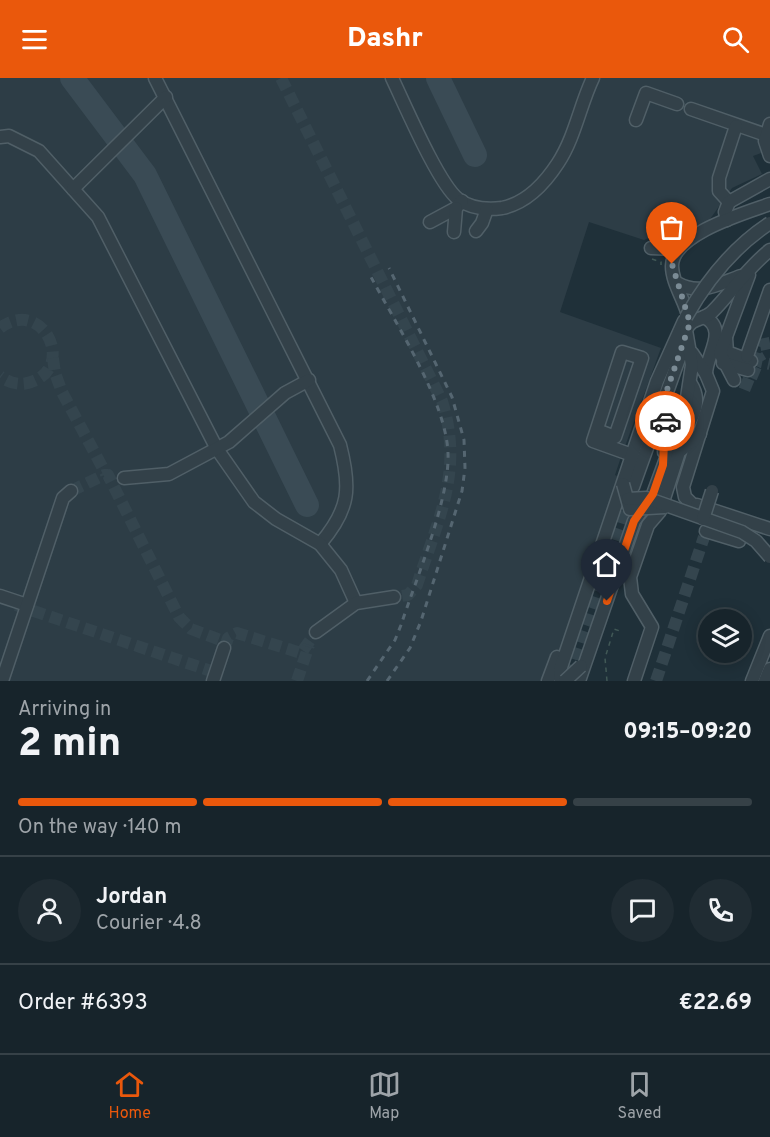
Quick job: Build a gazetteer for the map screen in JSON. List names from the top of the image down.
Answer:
{
  "page": {
    "header": "Dashr",
    "heading": ["2 min", "Arriving in", "09:15–09:20"],
    "panel": [
      "Jordan",
      "Courier · 4.8",
      "Order #6393",
      "€22.69"
    ],
    "bar": "On the way · 140 m",
    "tabs": ["Home", "Map", "Saved"]
  }
}
